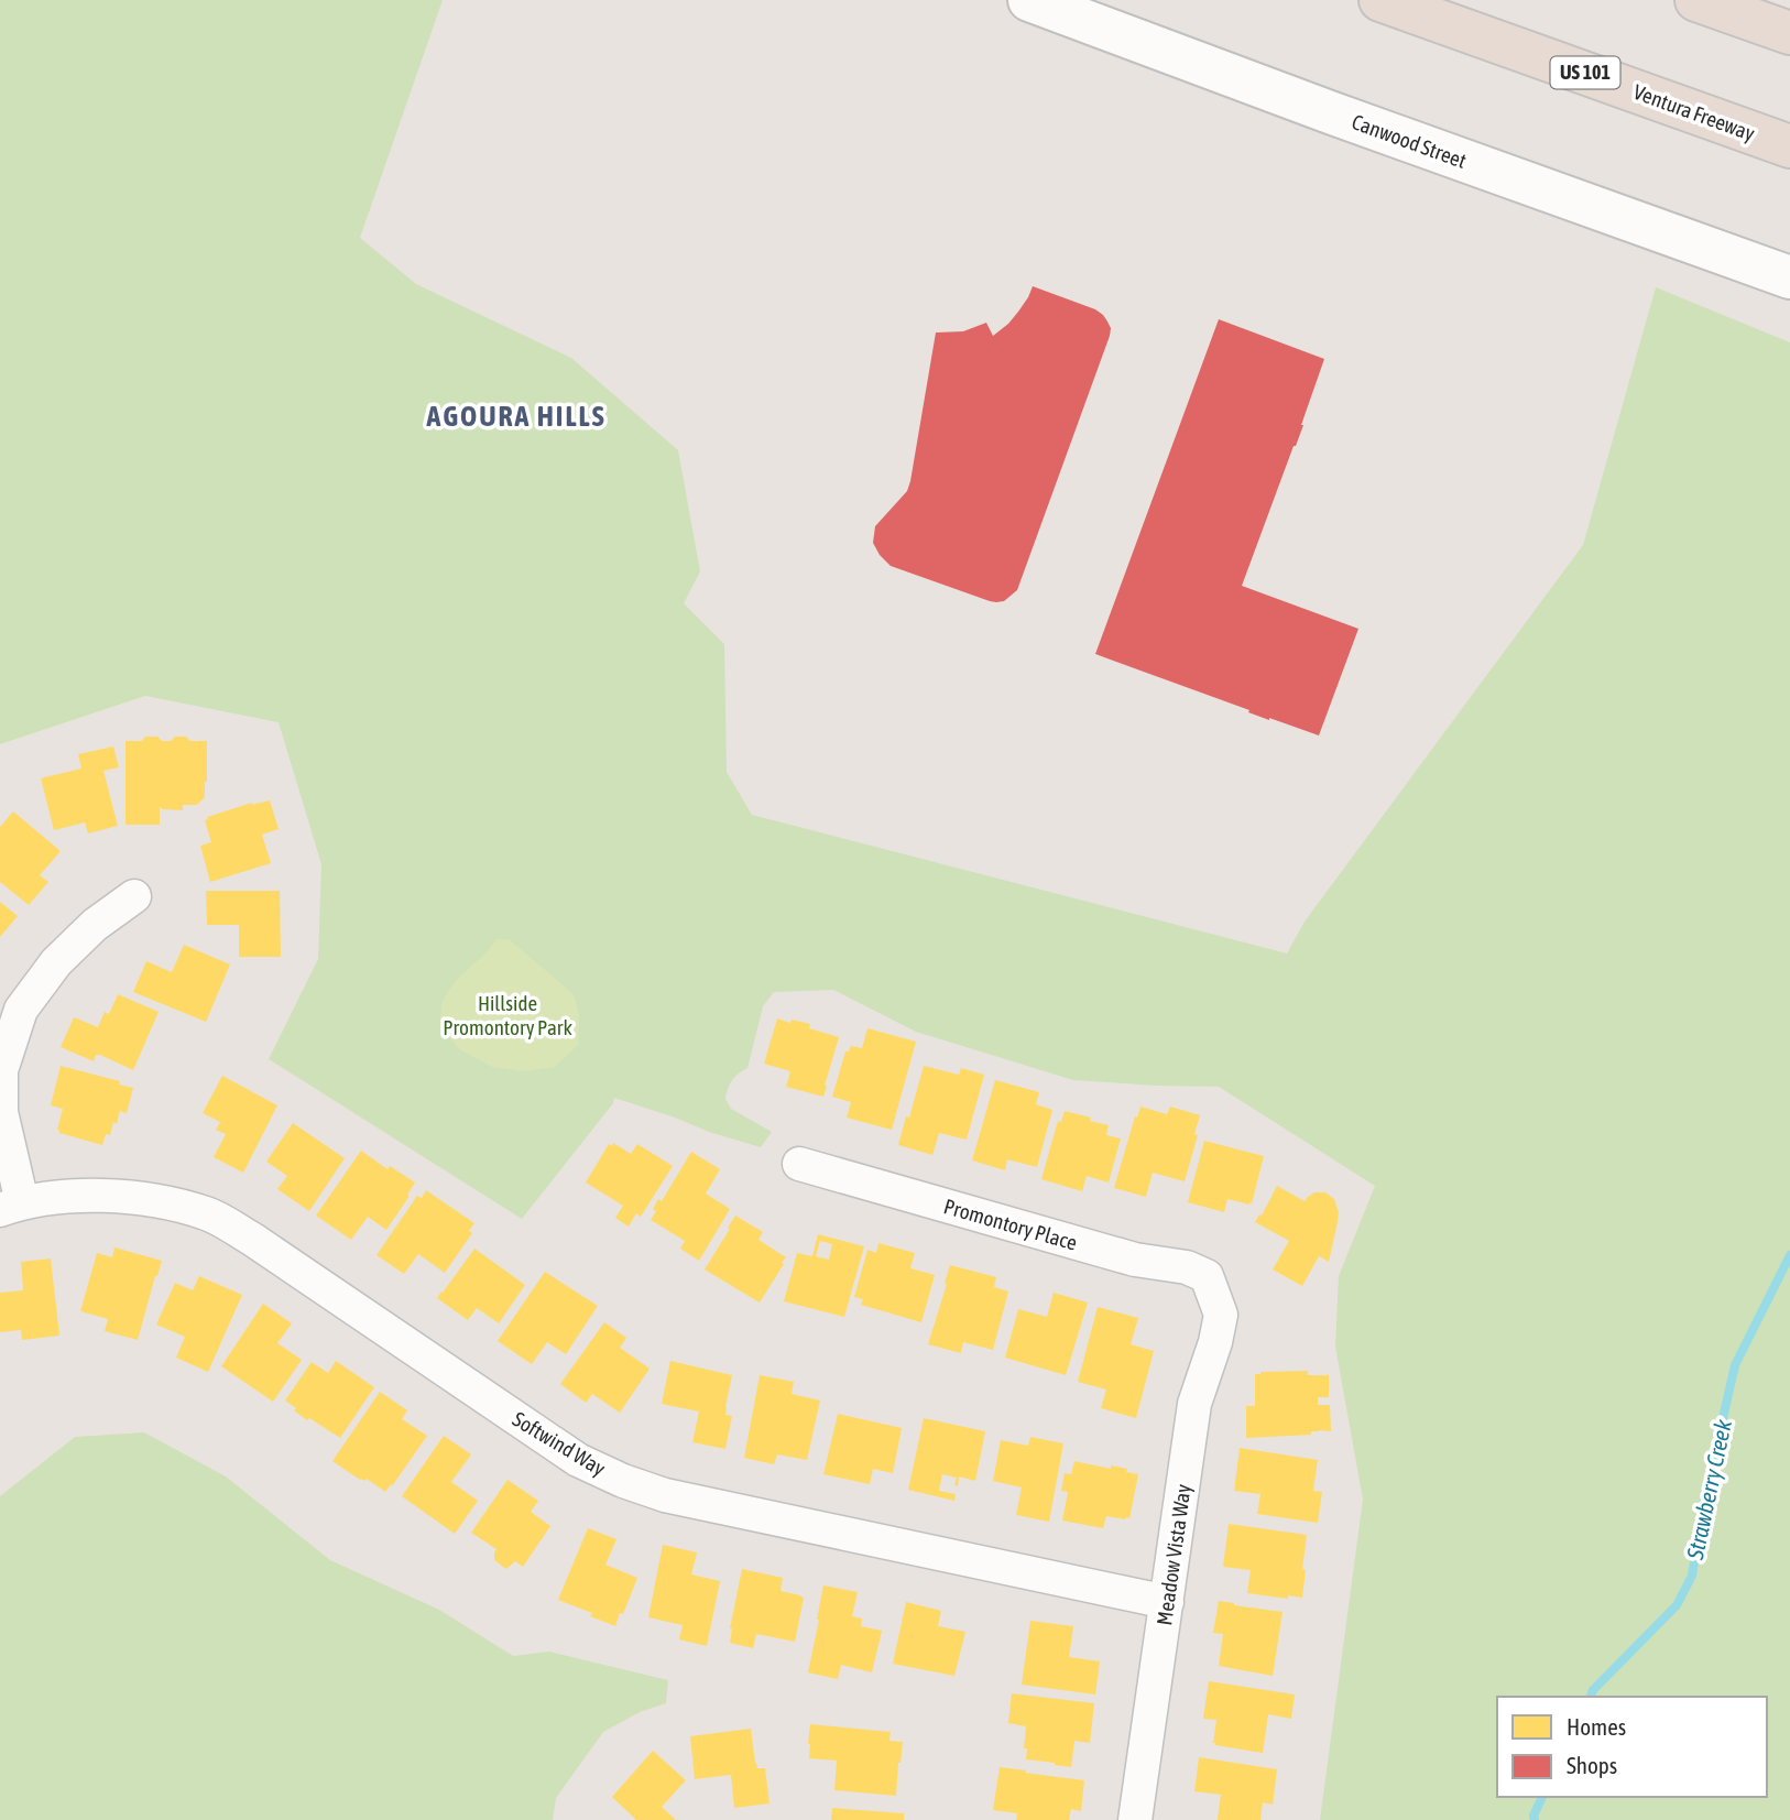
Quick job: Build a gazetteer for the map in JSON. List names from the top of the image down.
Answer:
{
  "streets": {
    "highway": ["US 101", "Ventura Freeway"],
    "street": [
      "Canwood Street",
      "Promontory Place",
      "Softwind Way",
      "Meadow Vista Way"
    ]
  },
  "crossings": [
    ["Promontory Place", "Meadow Vista Way"],
    ["Softwind Way", "Meadow Vista Way"]
  ],
  "districts": ["AGOURA HILLS"],
  "water": ["Strawberry Creek"],
  "parks": ["Hillside Promontory Park"],
  "legend": ["Homes", "Shops"]
}
